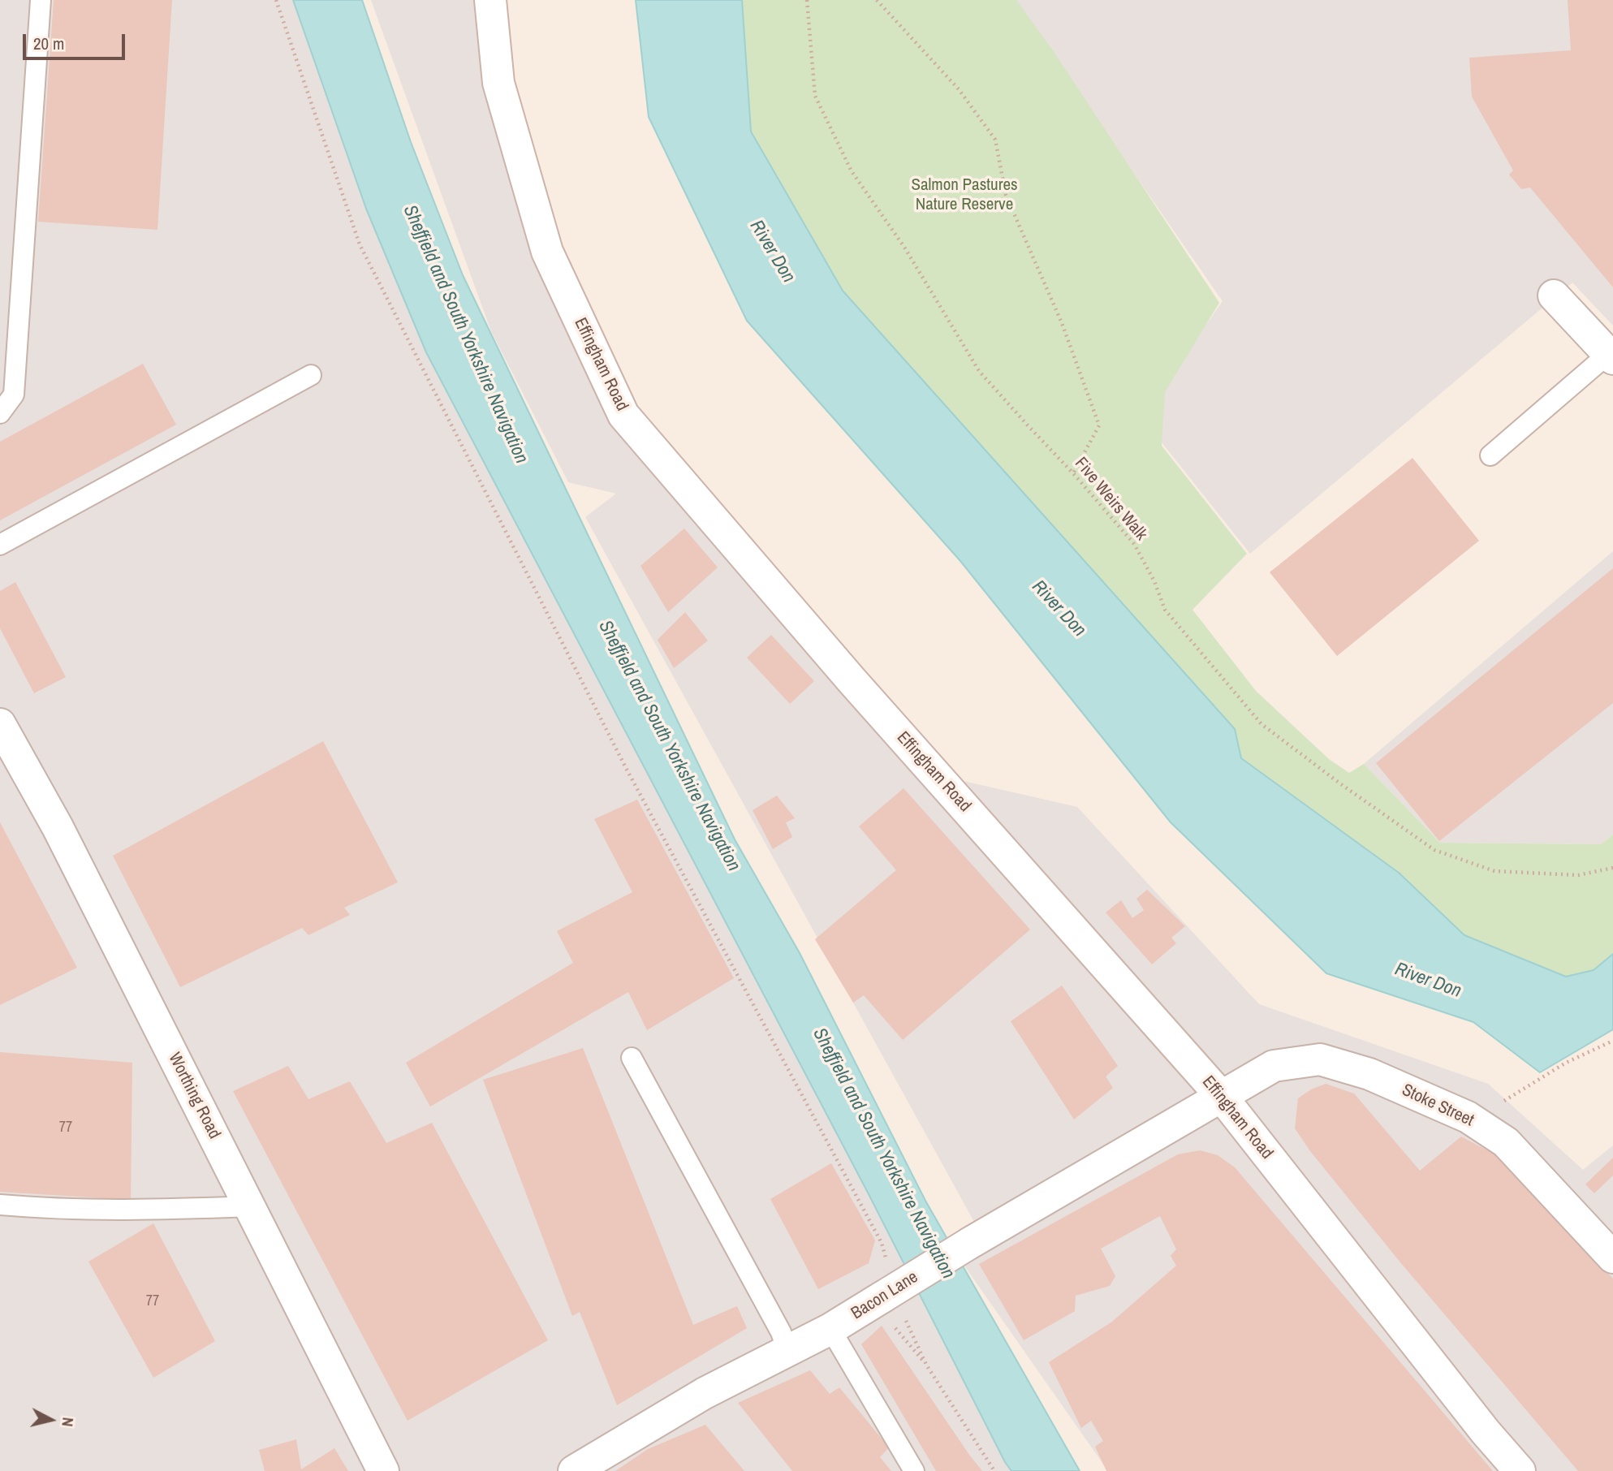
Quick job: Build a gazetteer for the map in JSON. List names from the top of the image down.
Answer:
{
  "streets": {
    "street": [
      "Effingham Road",
      "Worthing Road",
      "Stoke Street",
      "Bacon Lane"
    ],
    "path": ["Five Weirs Walk"]
  },
  "crossings": [
    ["Effingham Road", "Stoke Street"],
    ["Effingham Road", "Bacon Lane"],
    ["Stoke Street", "Bacon Lane"]
  ],
  "water": ["River Don", "Sheffield and South Yorkshire Navigation"],
  "parks": ["Salmon Pastures Nature Reserve"],
  "house_numbers": ["77", "77"],
  "scale_bar": "20 m",
  "north": "right"
}
